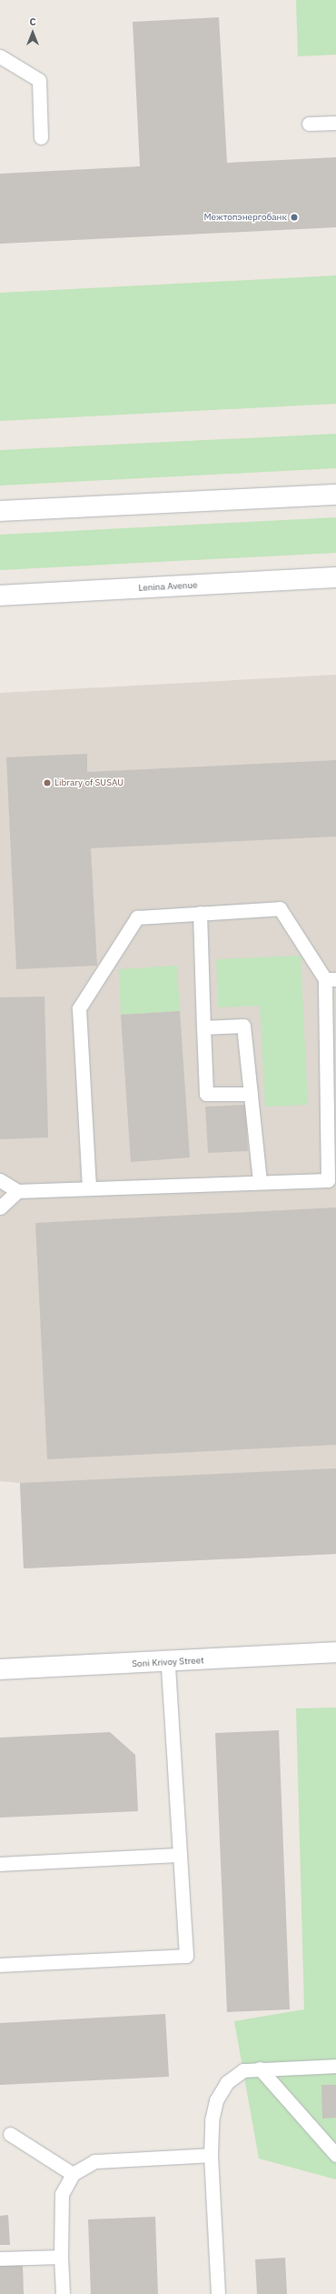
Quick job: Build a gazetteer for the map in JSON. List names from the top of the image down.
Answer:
{
  "streets": {
    "main road": ["Lenina Avenue", "Soni Krivoy Street"]
  },
  "places": ["Межтопэнергобанк", "Library of SUSAU"],
  "north": "top"
}
